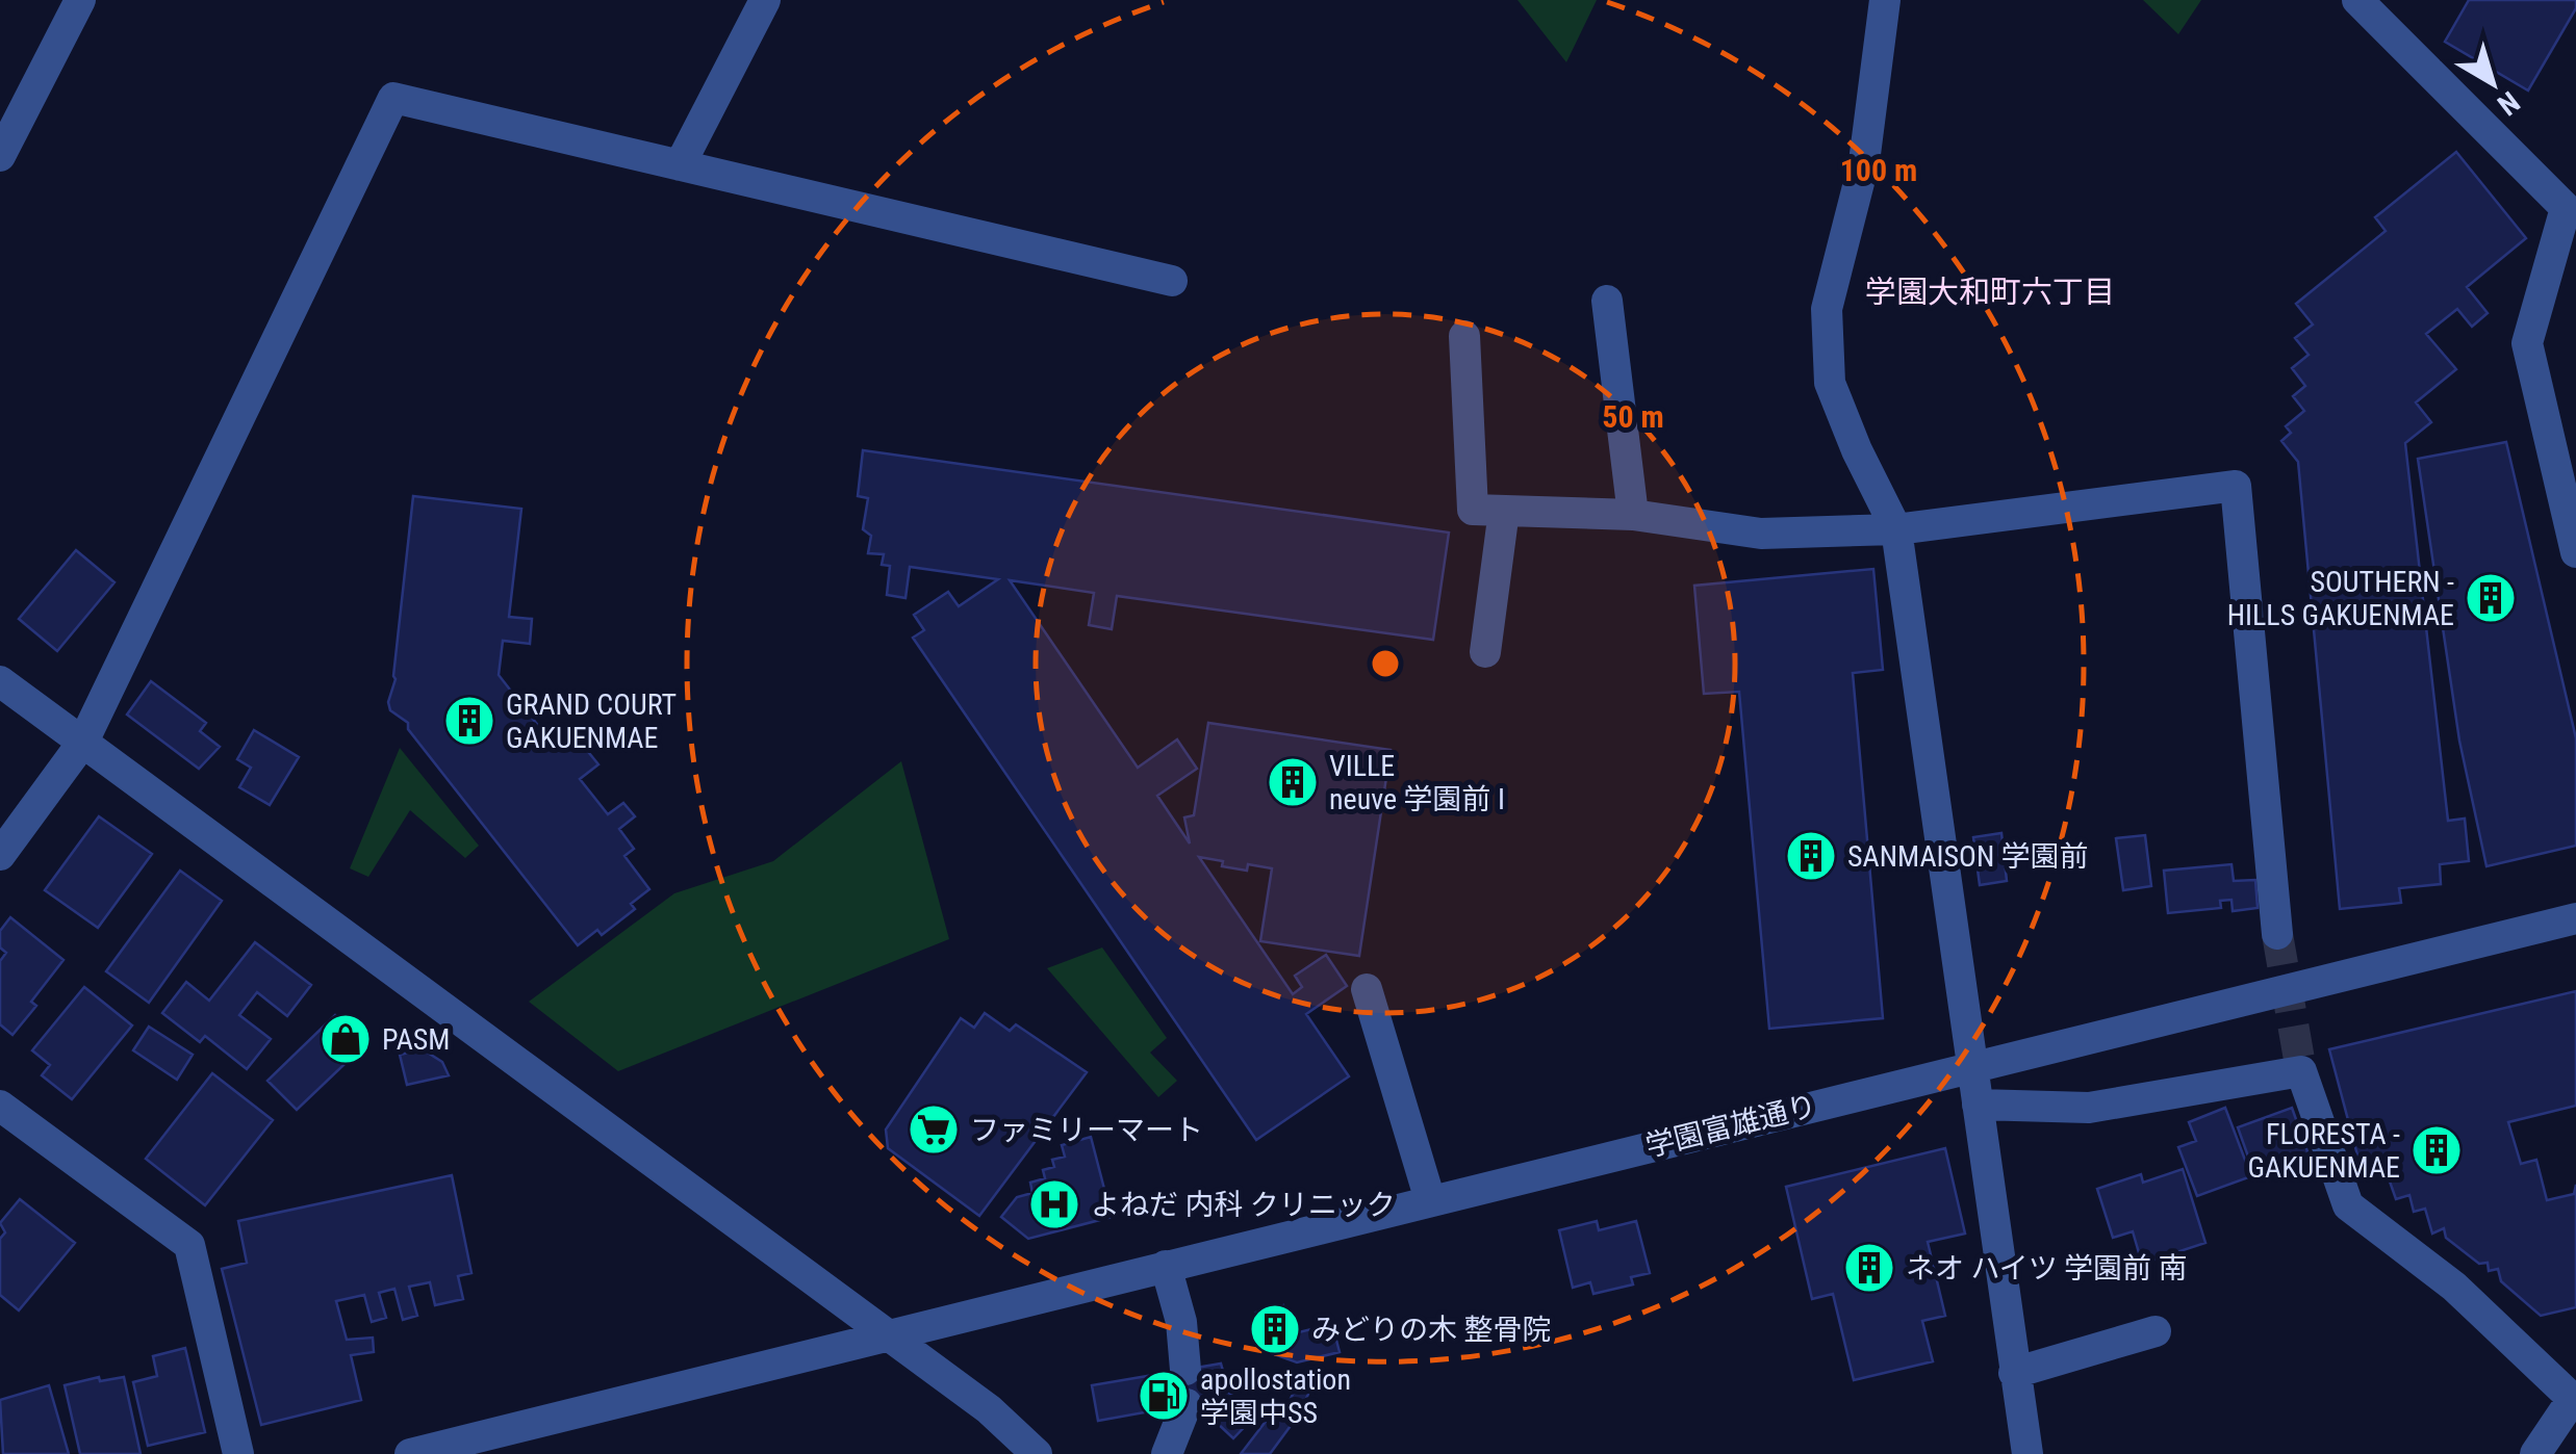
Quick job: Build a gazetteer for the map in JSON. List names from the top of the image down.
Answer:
{
  "streets": {
    "street": ["学園富雄通り"]
  },
  "districts": ["学園大和町六丁目"],
  "places": {
    "building": [
      "SOUTHERN - HILLS GAKUENMAE",
      "GRAND COURT GAKUENMAE",
      "VILLE neuve 学園前 I",
      "SANMAISON 学園前",
      "FLORESTA - GAKUENMAE",
      "ネオ ハイツ 学園前 南",
      "みどりの木 整骨院"
    ],
    "shop": ["PASM"],
    "supermarket": ["ファミリーマート"],
    "hospital": ["よねだ 内科 クリニック"],
    "fuel station": ["apollostation 学園中SS"]
  },
  "north": "bottom right",
  "rings": ["100 m", "50 m"]
}
